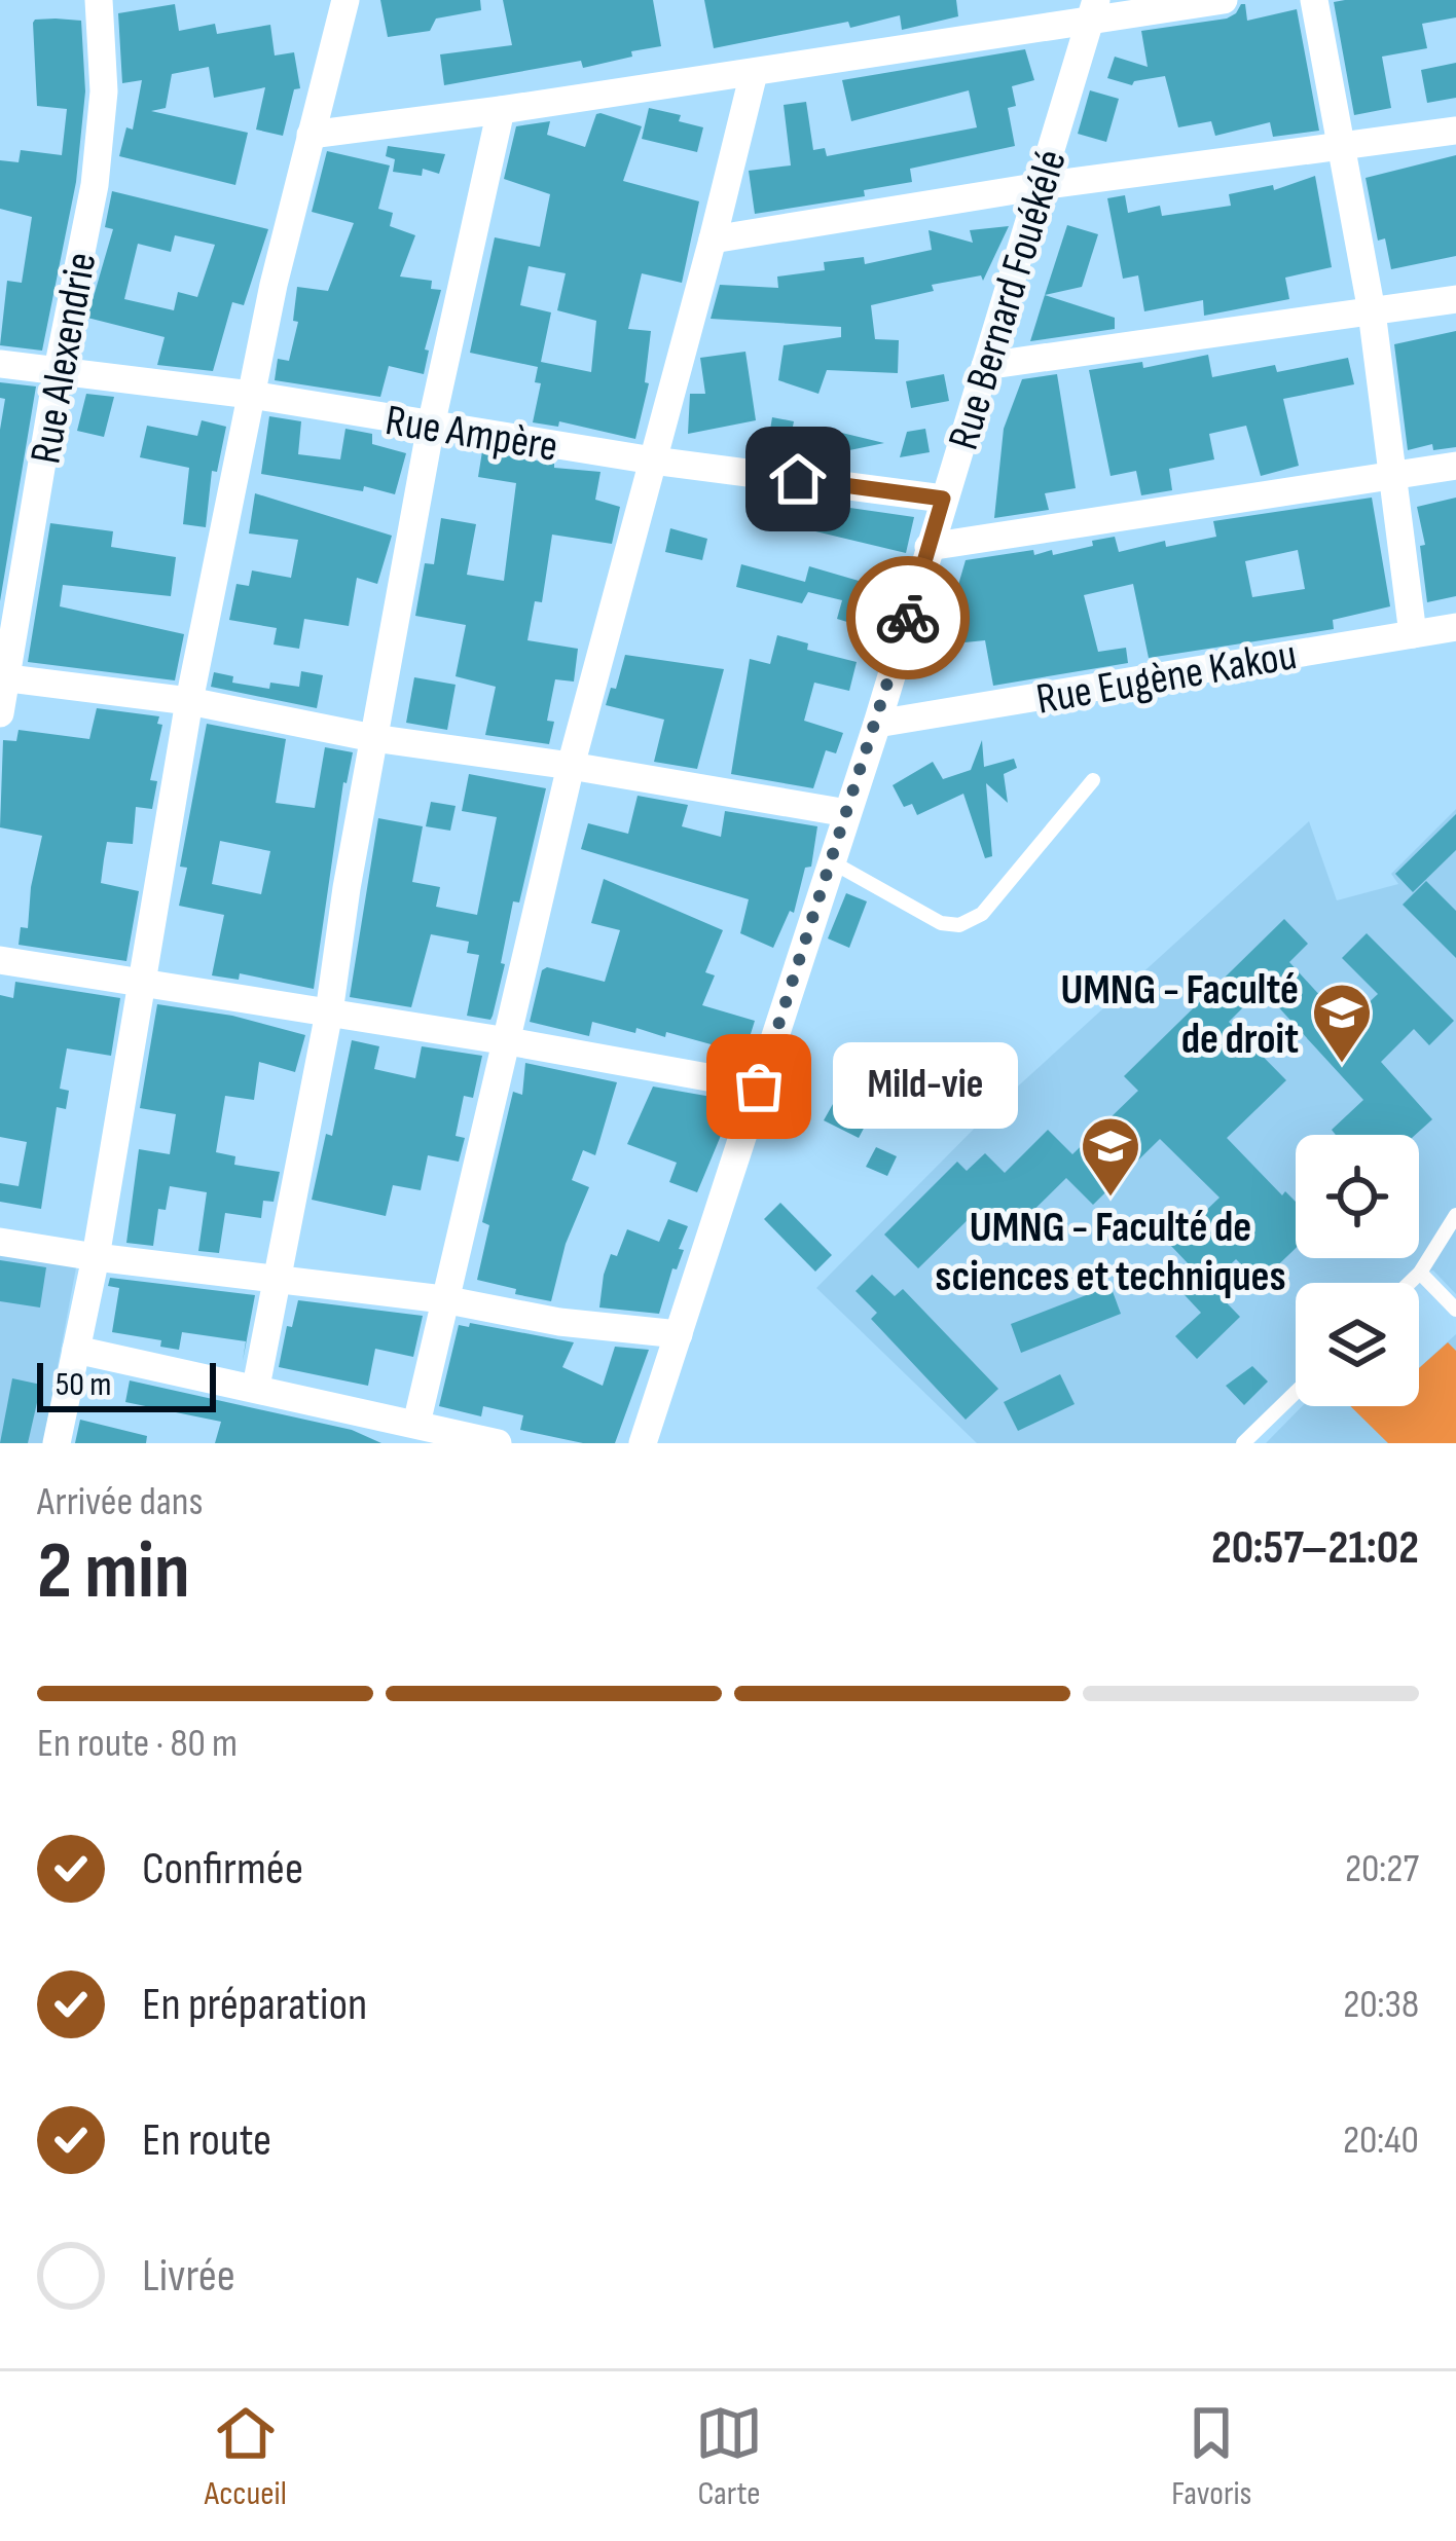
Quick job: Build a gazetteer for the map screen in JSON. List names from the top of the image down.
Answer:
{
  "streets": {
    "street": [
      "Rue Bernard Fouékélé",
      "Rue Alexendrie",
      "Rue Ampère",
      "Rue Eugène Kakou"
    ]
  },
  "crossings": [
    ["Rue Bernard Fouékélé", "Rue Ampère"],
    ["Rue Bernard Fouékélé", "Rue Eugène Kakou"],
    ["Rue Alexendrie", "Rue Ampère"]
  ],
  "places": {
    "school or university": ["UMNG - Faculté de droit", "UMNG - Faculté de sciences et techniques"],
    "other": ["Mild-vie"]
  },
  "scale_bar": "50 m",
  "page": {
    "bubble": "Mild-vie",
    "scale": "50 m",
    "heading": ["2 min", "Arrivée dans", "20:57–21:02"],
    "bar": "En route · 80 m",
    "list": [
      ["Confirmée", "20:27"],
      ["En préparation", "20:38"],
      ["En route", "20:40"],
      "Livrée"
    ],
    "tabs": ["Accueil", "Carte", "Favoris"]
  }
}
